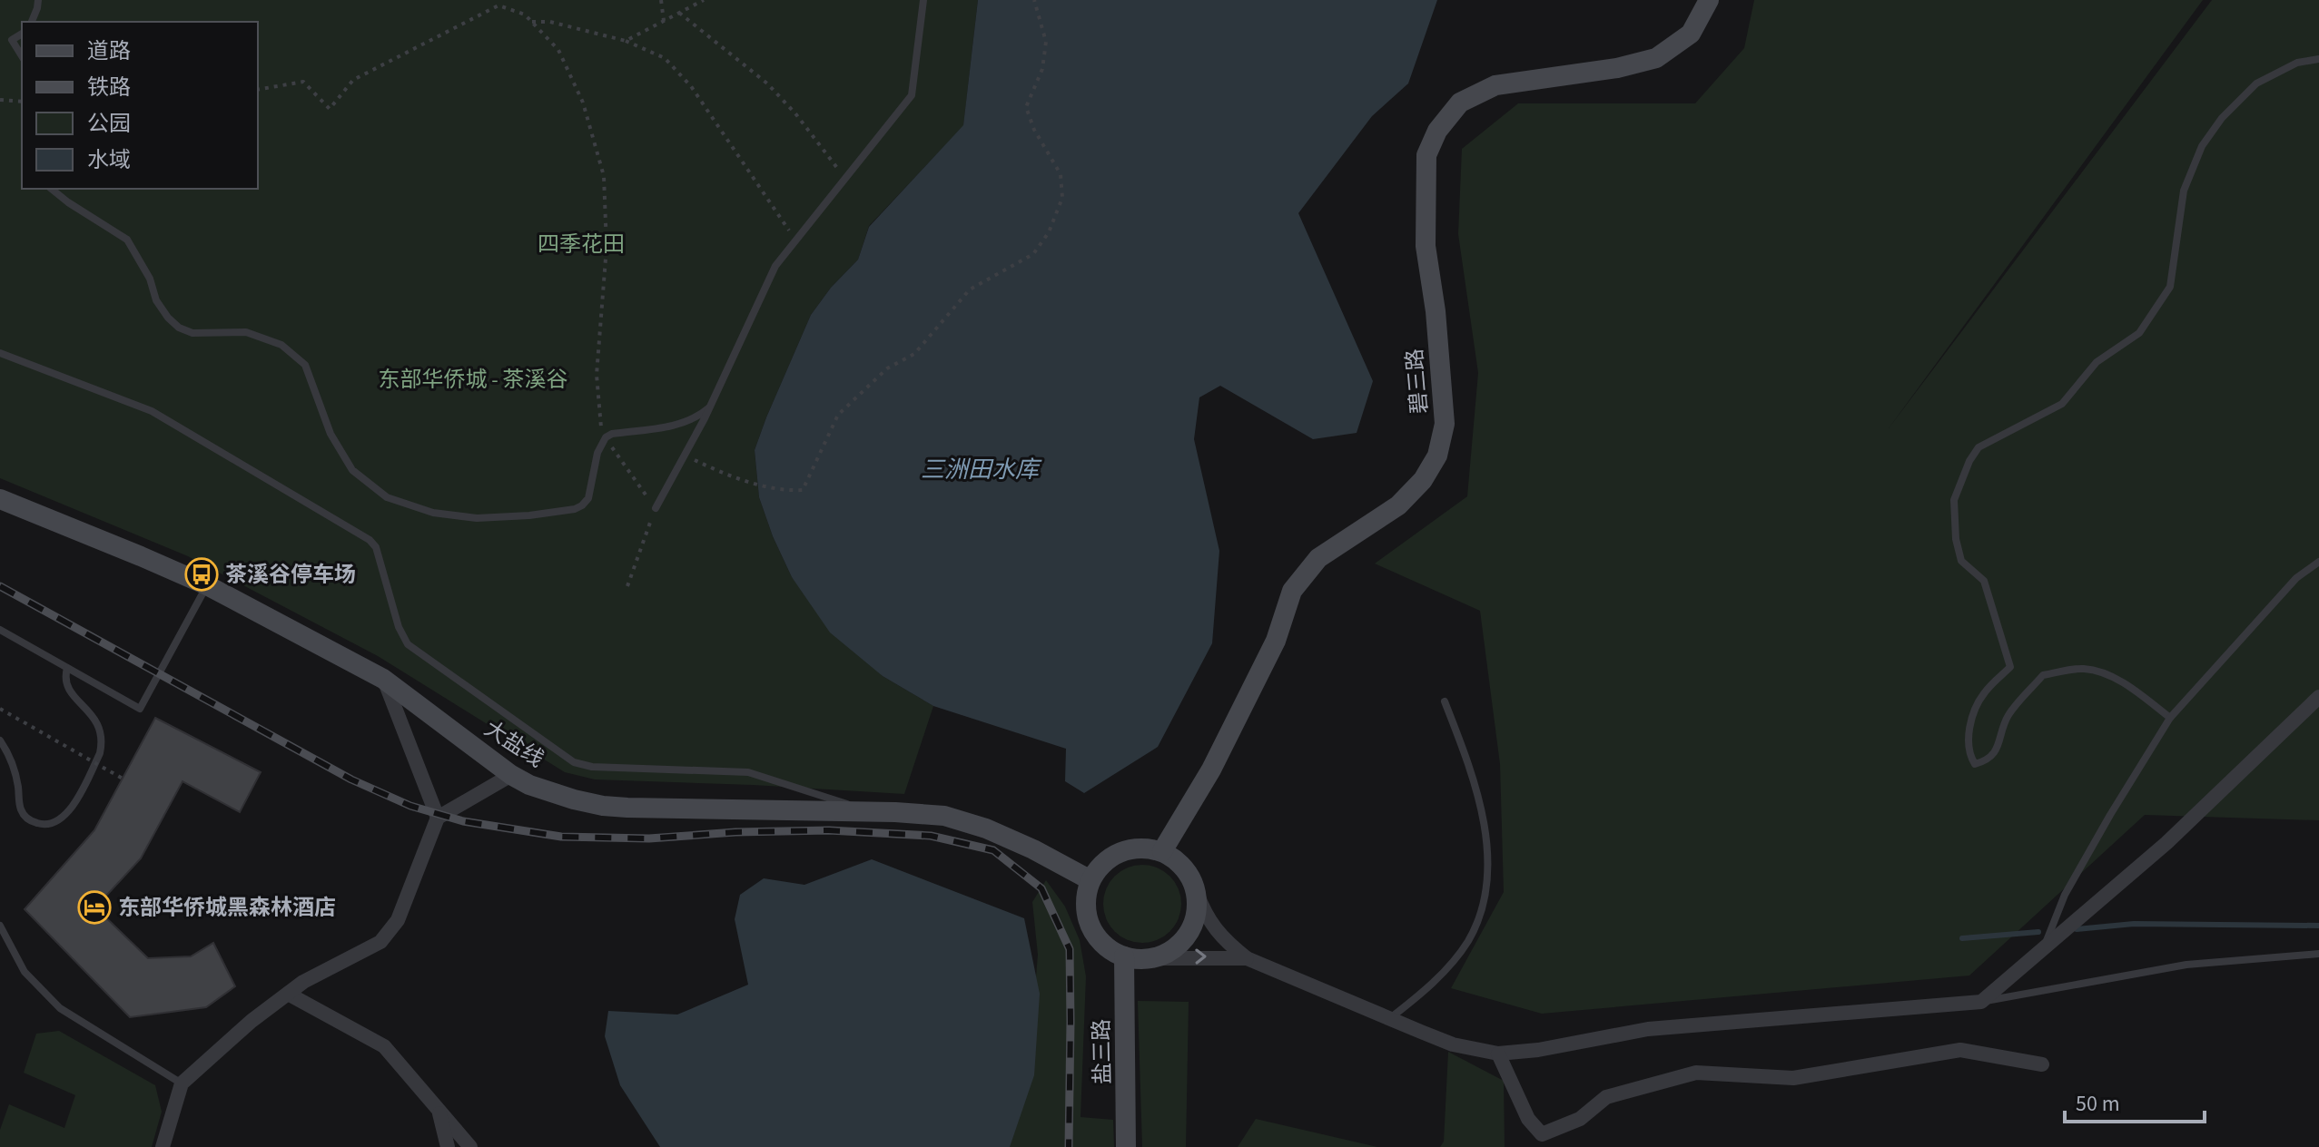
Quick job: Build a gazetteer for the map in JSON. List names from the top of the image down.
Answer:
{
  "streets": {
    "main road": ["碧三路", "大盐线", "盐三路"]
  },
  "crossings": [
    ["碧三路", "大盐线"],
    ["碧三路", "盐三路"],
    ["大盐线", "盐三路"]
  ],
  "water": ["三洲田水库"],
  "parks": ["四季花田", "东部华侨城 - 茶溪谷"],
  "places": {
    "bus stop": ["茶溪谷停车场"],
    "hotel": ["东部华侨城黑森林酒店"]
  },
  "legend": [
    "道路",
    "铁路",
    "公园",
    "水域"
  ],
  "scale_bar": "50 m"
}
